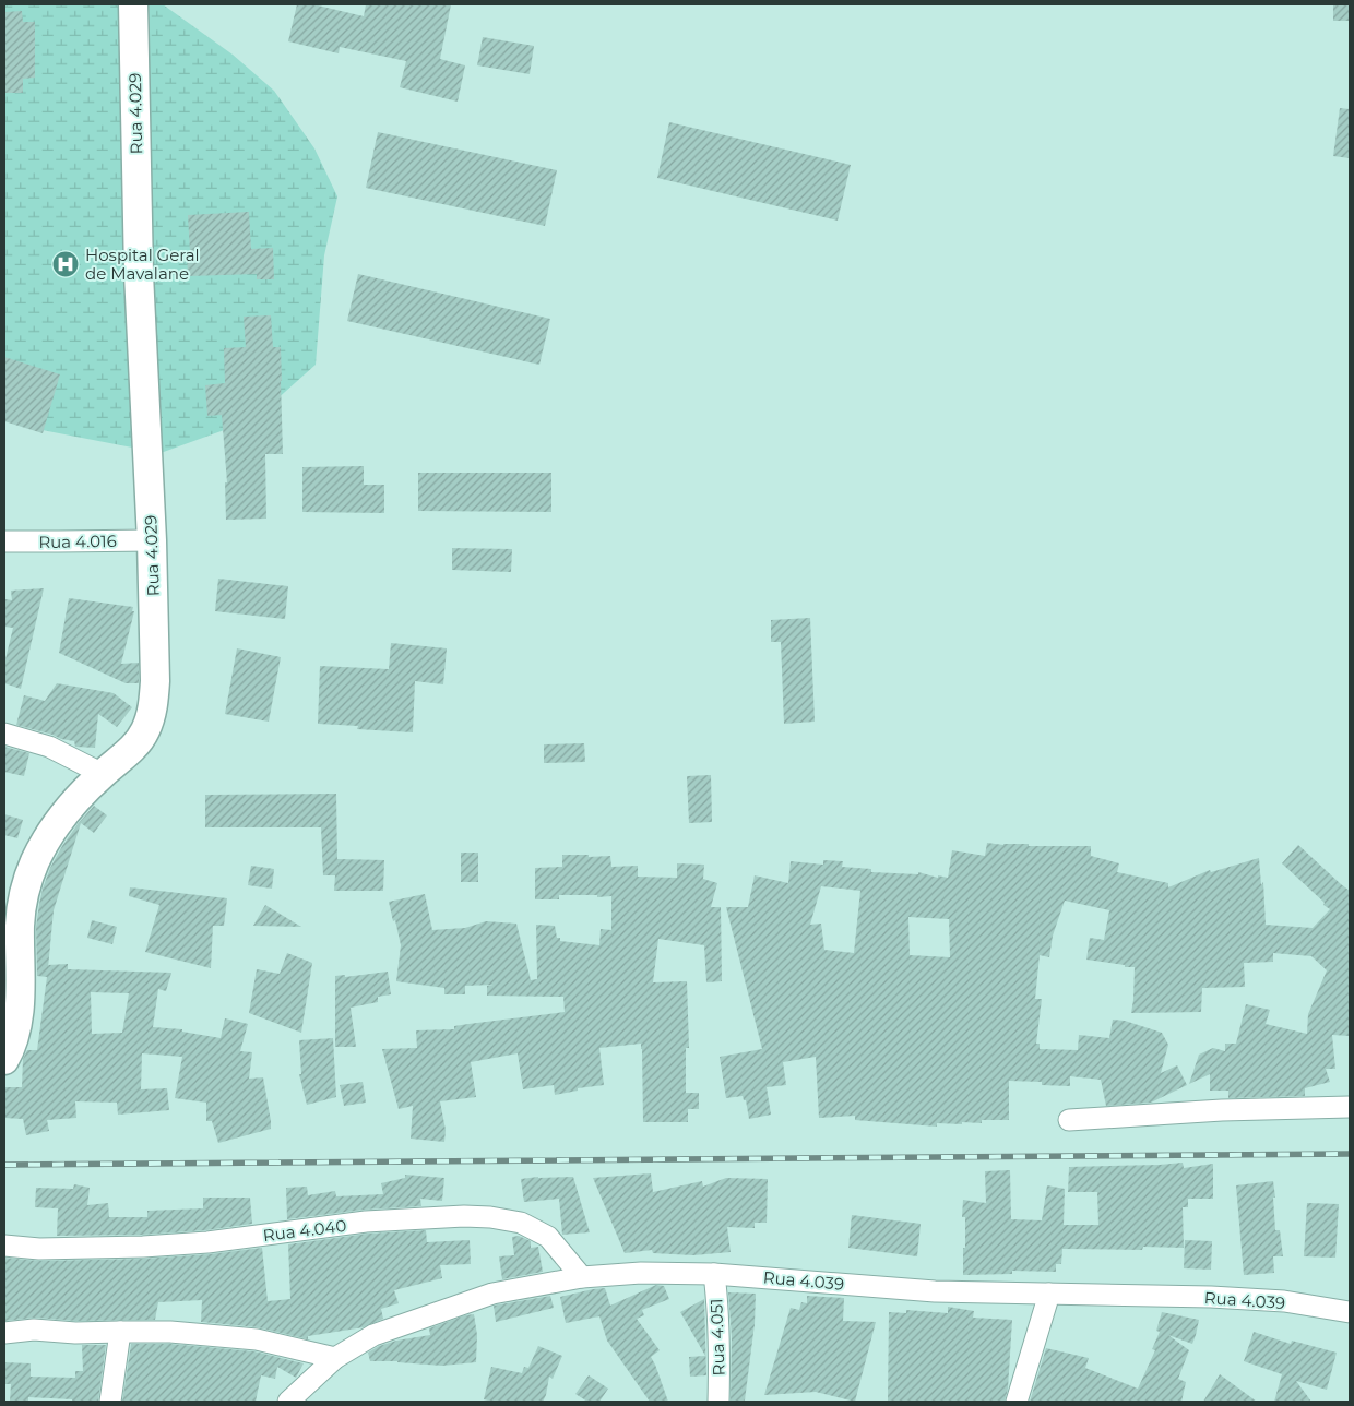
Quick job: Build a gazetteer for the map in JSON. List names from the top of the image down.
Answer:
{
  "streets": {
    "street": [
      "Rua 4.029",
      "Rua 4.016",
      "Rua 4.040",
      "Rua 4.039",
      "Rua 4.051"
    ]
  },
  "crossings": [
    ["Rua 4.029", "Rua 4.016"],
    ["Rua 4.040", "Rua 4.039"],
    ["Rua 4.039", "Rua 4.051"]
  ],
  "places": {
    "hospital": ["Hospital Geral de Mavalane"]
  }
}
